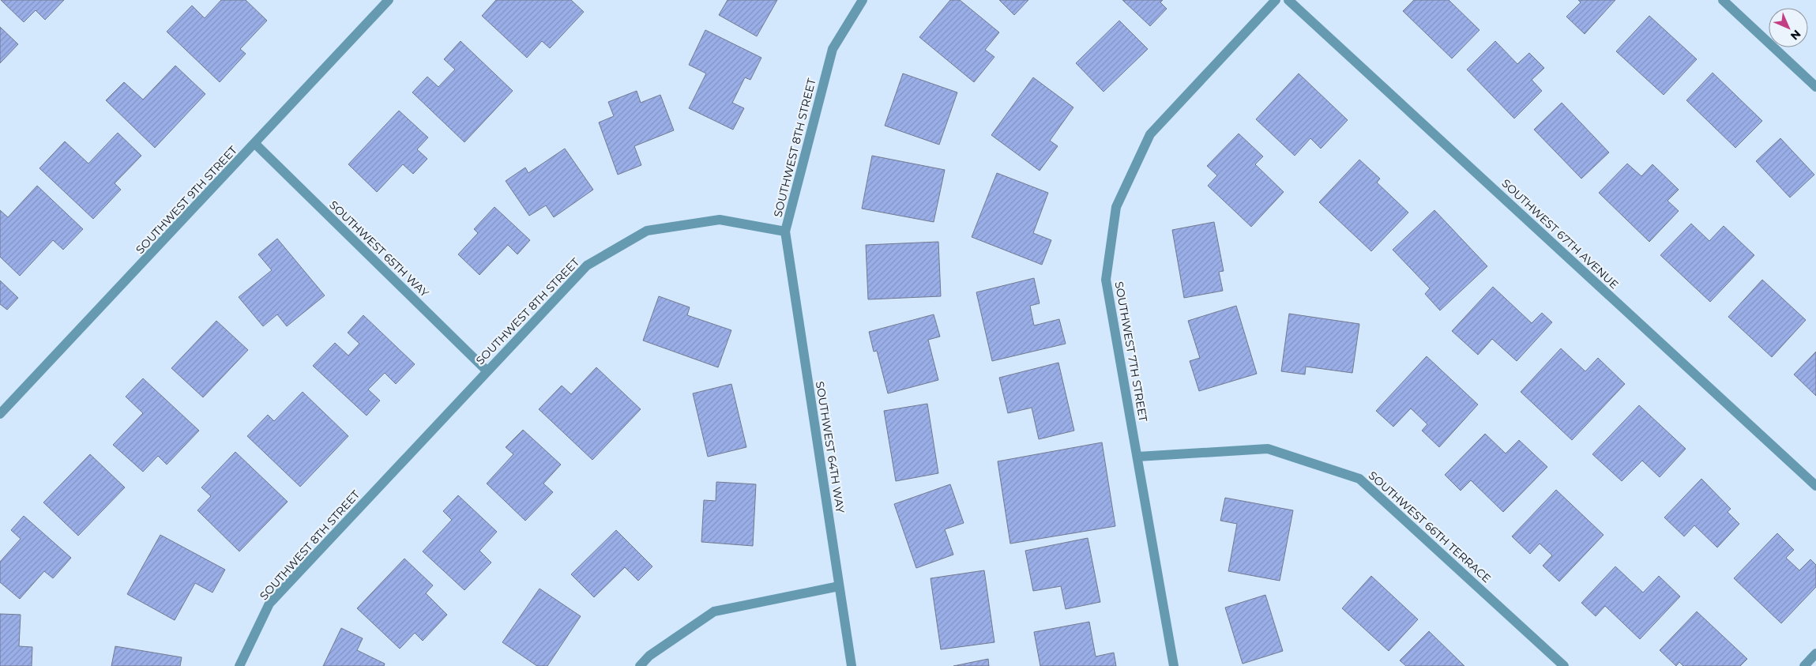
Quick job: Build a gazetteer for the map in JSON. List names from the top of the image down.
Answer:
{
  "streets": {
    "street": [
      "SOUTHWEST 8TH STREET",
      "SOUTHWEST 9TH STREET",
      "SOUTHWEST 67TH AVENUE",
      "SOUTHWEST 65TH WAY",
      "SOUTHWEST 7TH STREET",
      "SOUTHWEST 64TH WAY",
      "SOUTHWEST 66TH TERRACE"
    ]
  },
  "crossings": [
    ["SOUTHWEST 8TH STREET", "SOUTHWEST 65TH WAY"],
    ["SOUTHWEST 8TH STREET", "SOUTHWEST 64TH WAY"],
    ["SOUTHWEST 9TH STREET", "SOUTHWEST 65TH WAY"],
    ["SOUTHWEST 7TH STREET", "SOUTHWEST 66TH TERRACE"]
  ],
  "north": "bottom right"
}
